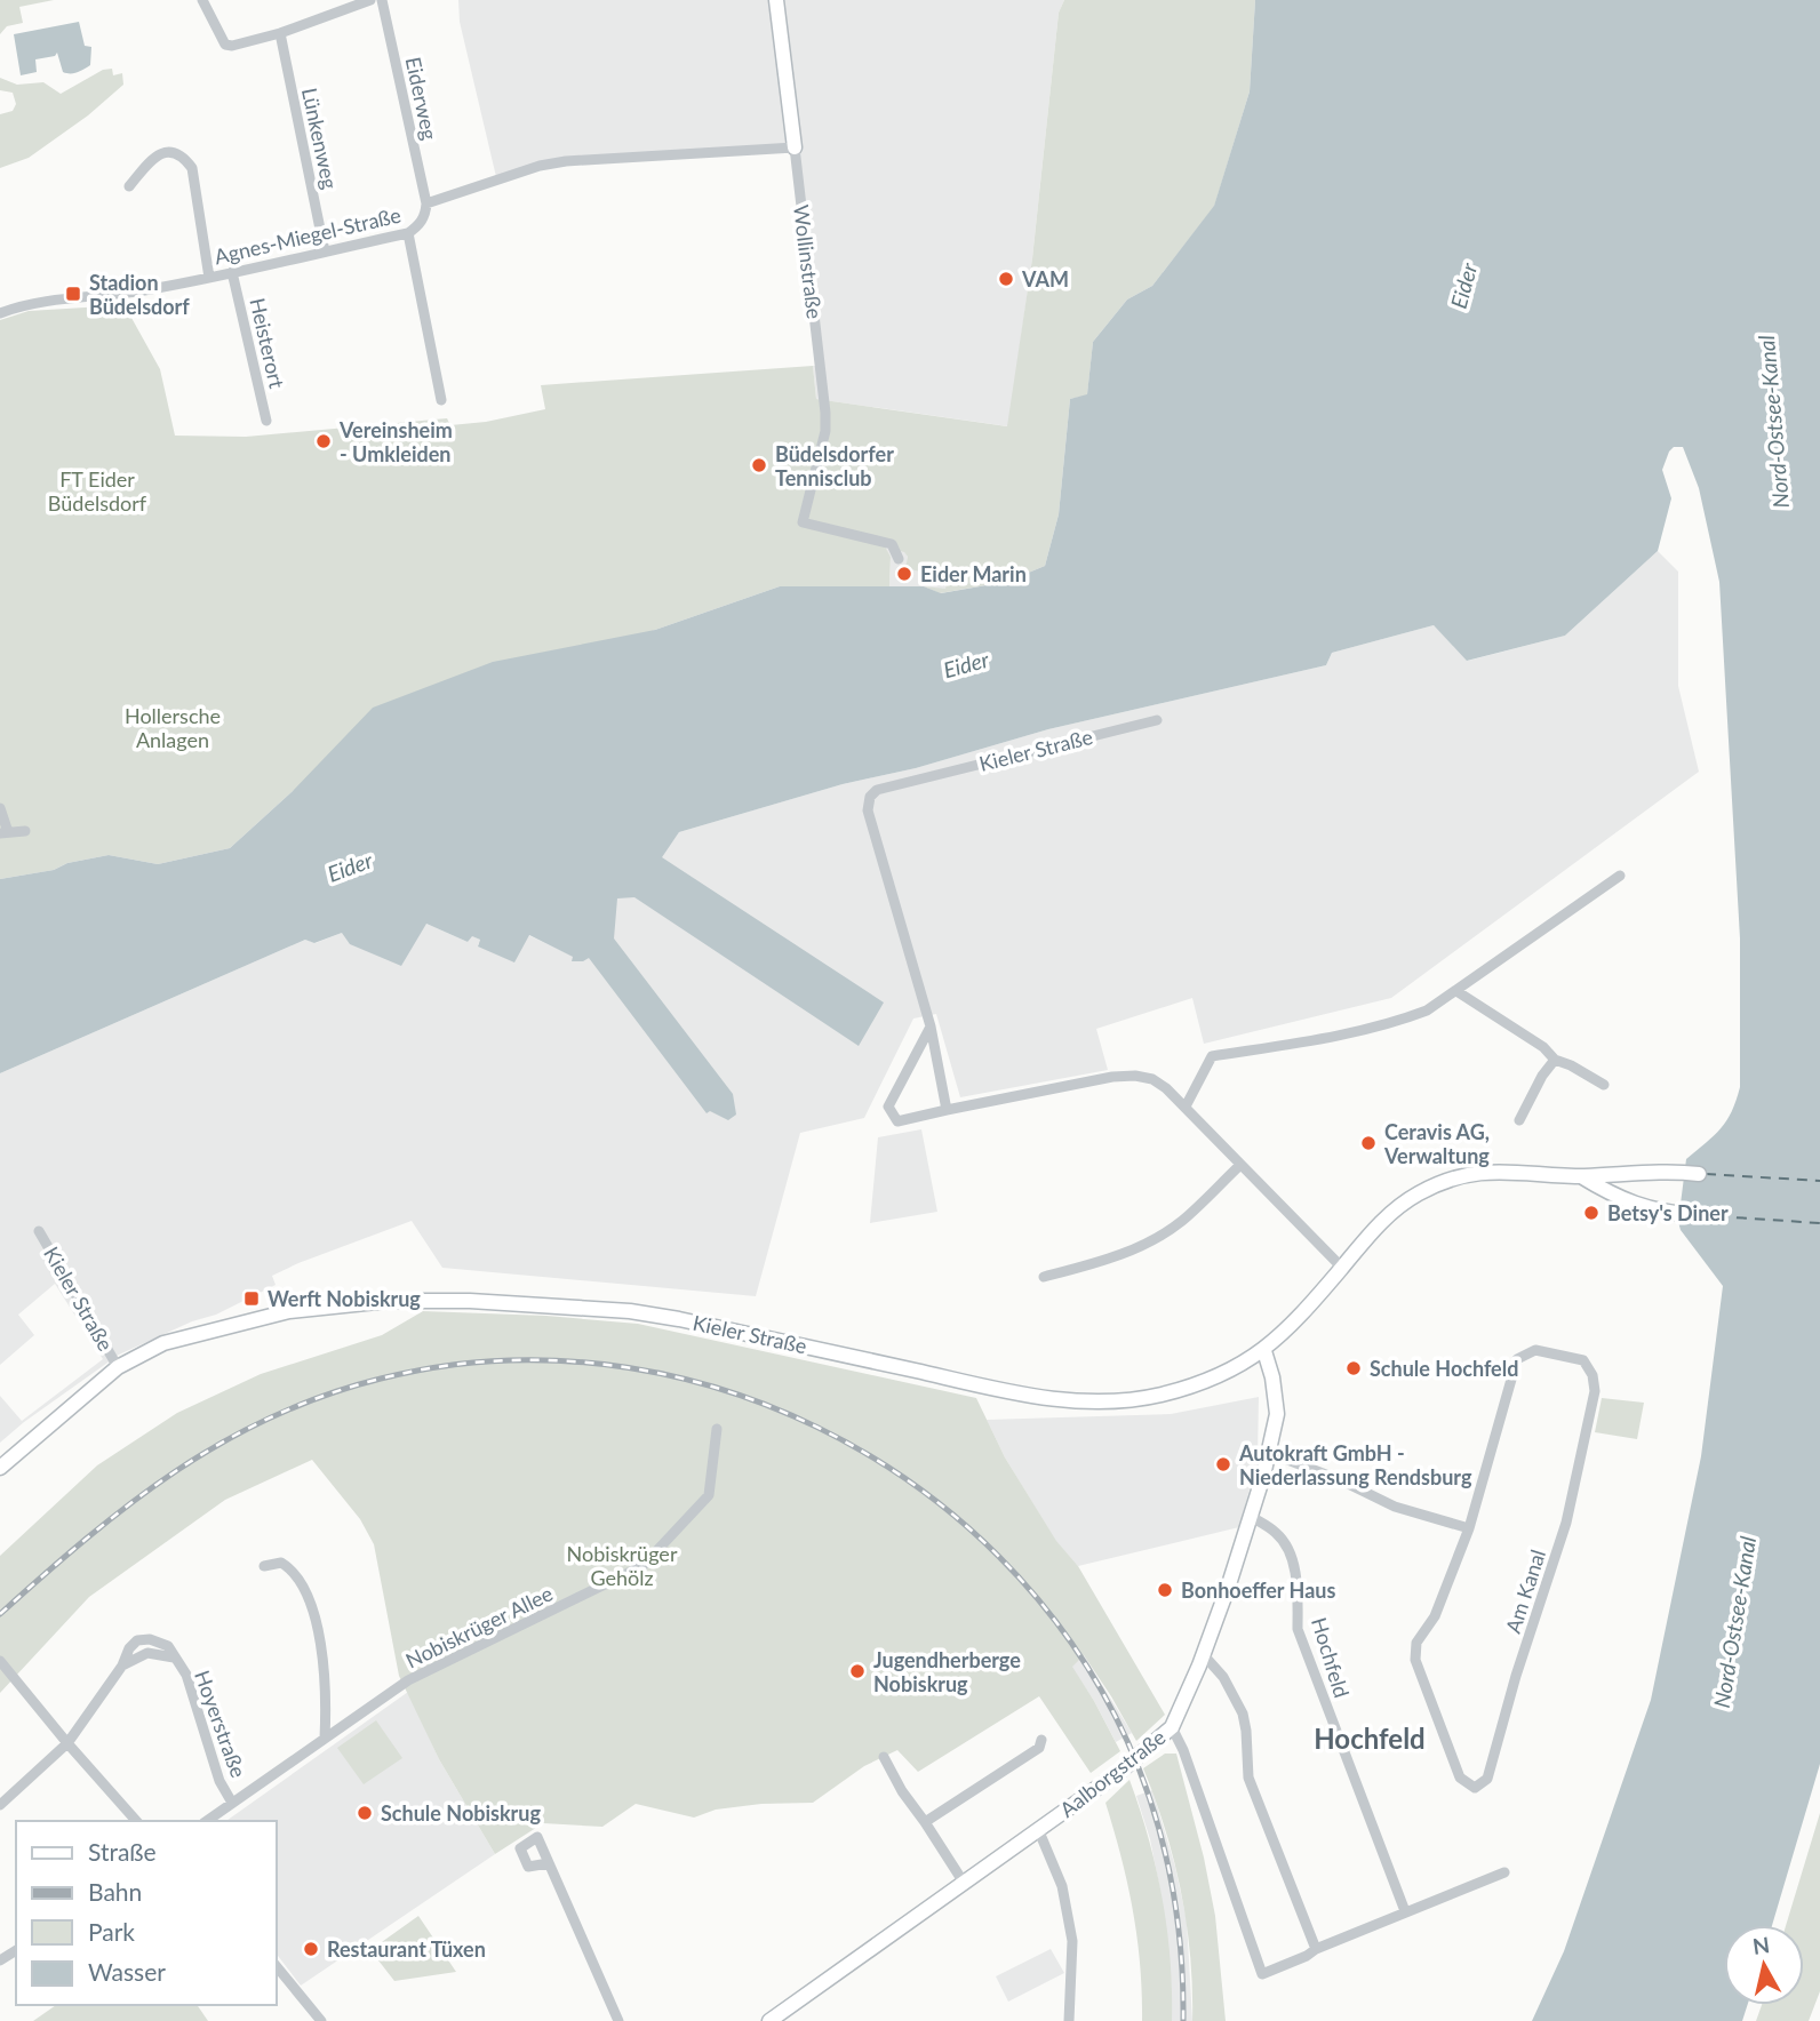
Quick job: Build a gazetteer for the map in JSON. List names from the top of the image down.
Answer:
{
  "streets": {
    "main road": ["Wollinstraße", "Kieler Straße", "Aalborgstraße"],
    "street": [
      "Eiderweg",
      "Lünkenweg",
      "Agnes-Miegel-Straße",
      "Heisterort",
      "Am Kanal",
      "Nobiskrüger Allee",
      "Hochfeld",
      "Hoyerstraße"
    ]
  },
  "crossings": [
    ["Eiderweg", "Agnes-Miegel-Straße"],
    ["Lünkenweg", "Agnes-Miegel-Straße"],
    ["Agnes-Miegel-Straße", "Wollinstraße"],
    ["Agnes-Miegel-Straße", "Heisterort"],
    ["Kieler Straße", "Aalborgstraße"],
    ["Nobiskrüger Allee", "Hoyerstraße"],
    ["Hochfeld", "Aalborgstraße"]
  ],
  "districts": ["Hochfeld"],
  "water": ["Eider", "Nord-Ostsee-Kanal"],
  "parks": ["FT Eider Büdelsdorf", "Hollersche Anlagen", "Nobiskrüger Gehölz"],
  "places": {
    "other": [
      "VAM",
      "Vereinsheim - Umkleiden",
      "Büdelsdorfer Tennisclub",
      "Eider Marin",
      "Ceravis AG, Verwaltung",
      "Betsy's Diner",
      "Schule Hochfeld",
      "Autokraft GmbH - Niederlassung Rendsburg",
      "Bonhoeffer Haus",
      "Jugendherberge Nobiskrug",
      "Schule Nobiskrug",
      "Restaurant Tüxen"
    ],
    "transit": ["Stadion Büdelsdorf", "Werft Nobiskrug"]
  },
  "legend": [
    "Straße",
    "Bahn",
    "Park",
    "Wasser"
  ],
  "north": "top"
}
